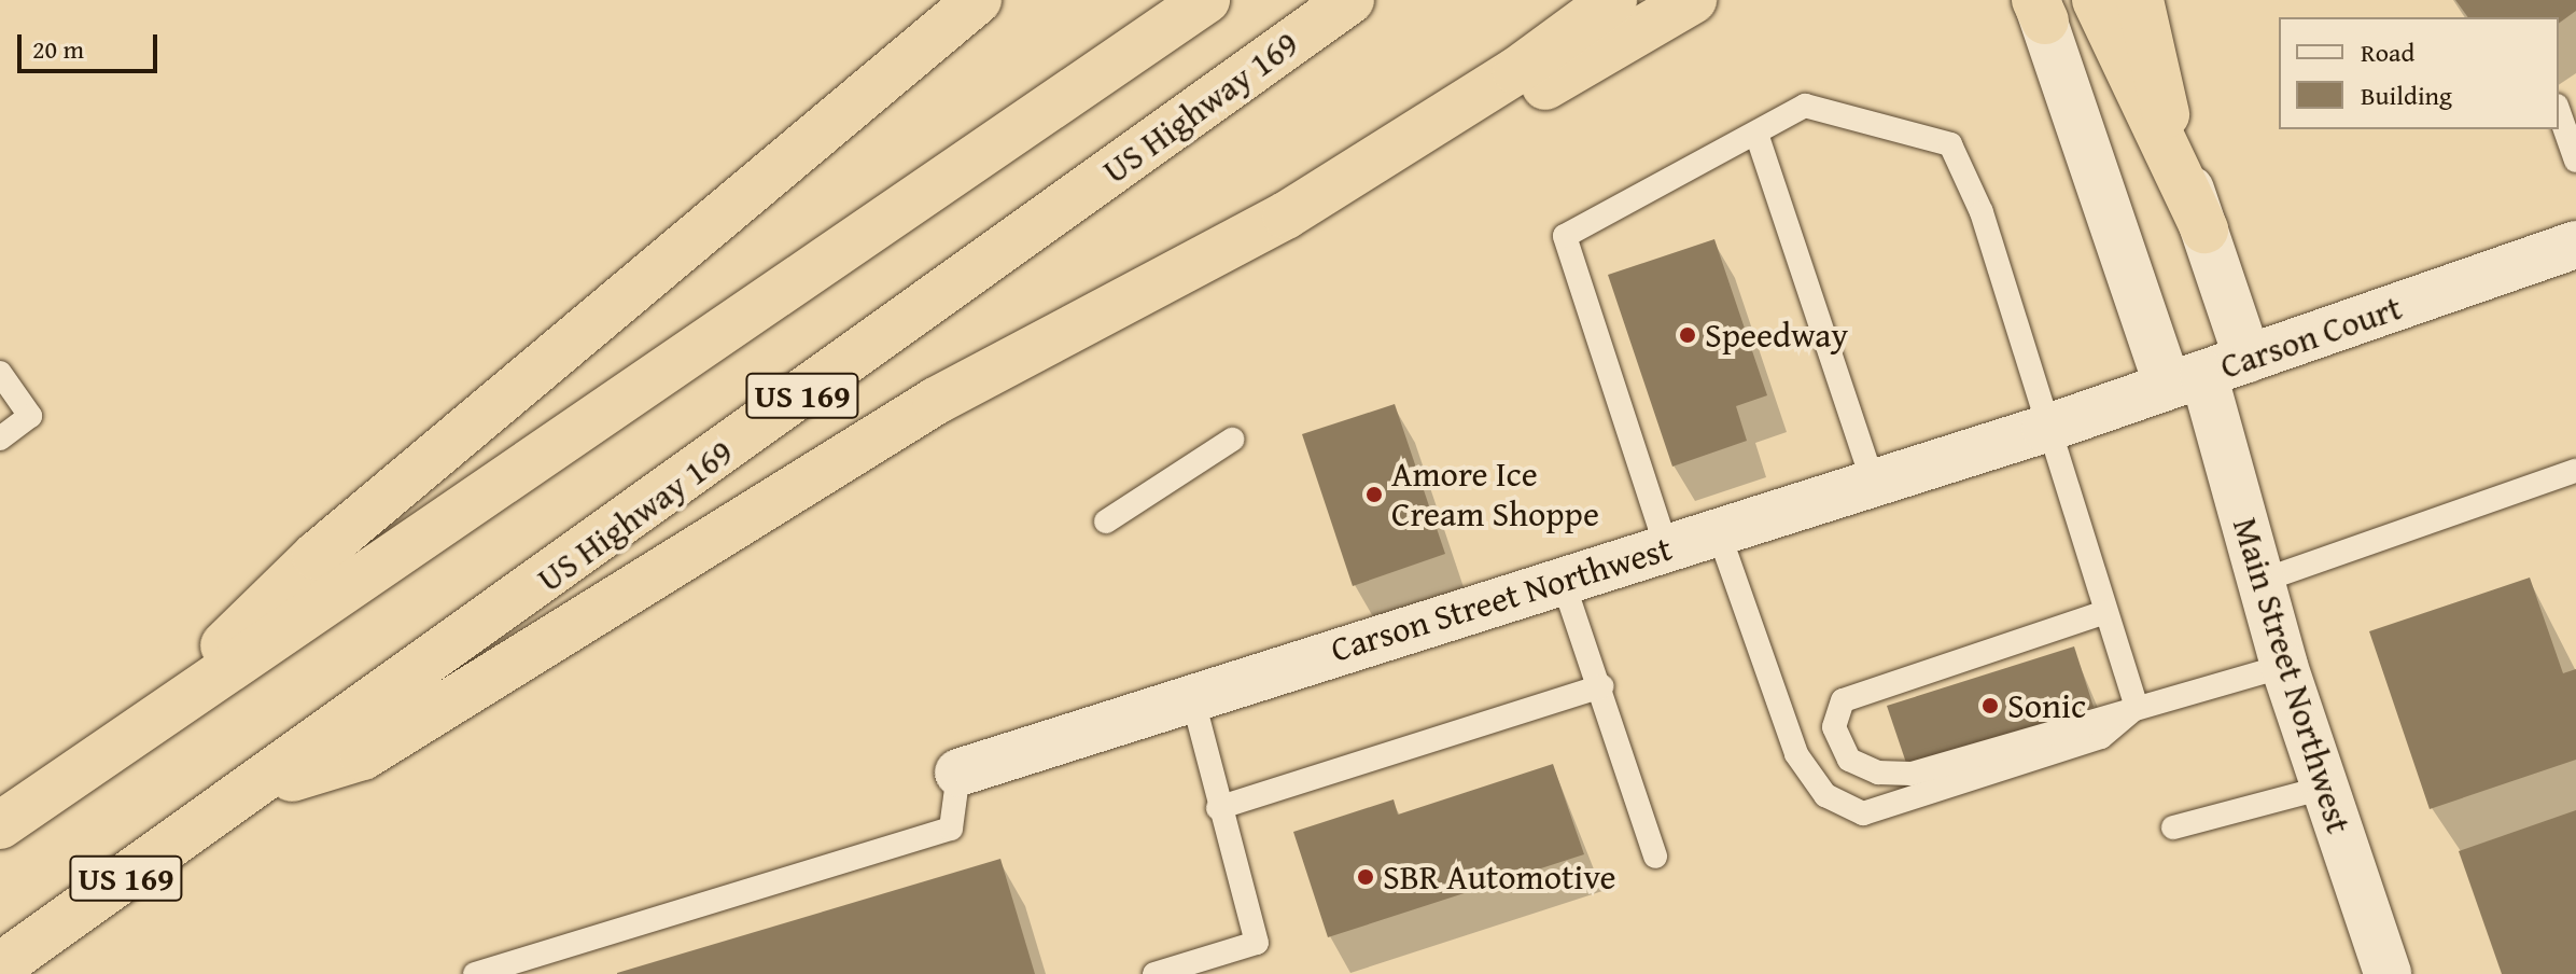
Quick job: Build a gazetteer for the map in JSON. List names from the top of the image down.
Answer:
{
  "streets": {
    "highway": ["US Highway 169", "US 169"],
    "street": ["Carson Court", "Carson Street Northwest", "Main Street Northwest"]
  },
  "crossings": [
    ["Carson Court", "Carson Street Northwest"],
    ["Carson Court", "Main Street Northwest"]
  ],
  "places": [
    "Speedway",
    "Amore Ice Cream Shoppe",
    "Sonic",
    "SBR Automotive"
  ],
  "legend": ["Road", "Building"],
  "scale_bar": "20 m"
}
